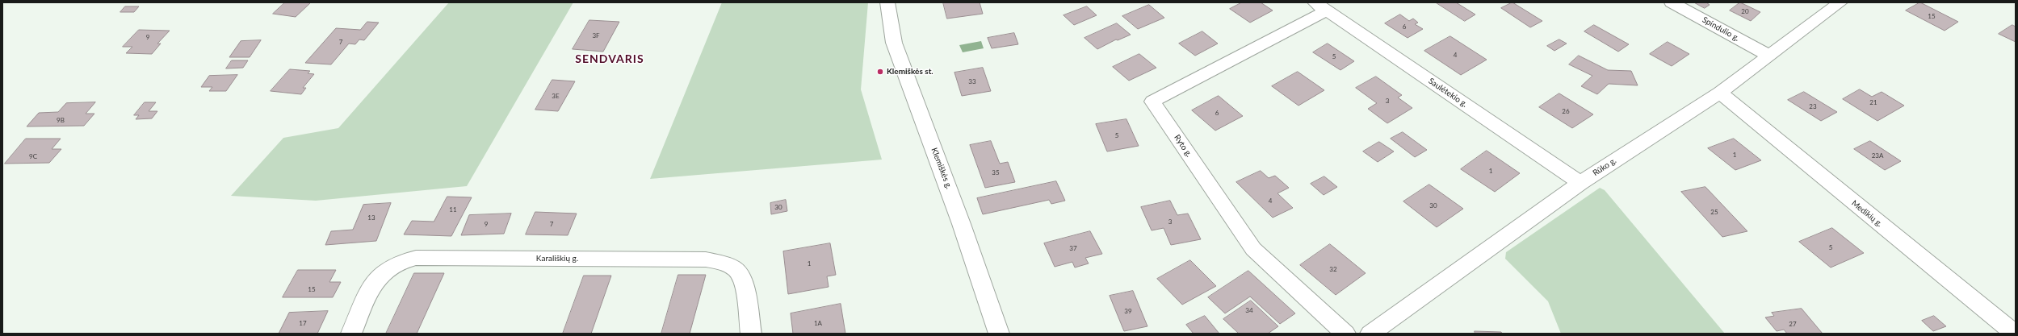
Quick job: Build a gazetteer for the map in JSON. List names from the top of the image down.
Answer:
{
  "streets": {
    "street": [
      "Spindulio g.",
      "Saulėtekio g.",
      "Ryto g.",
      "Rūko g.",
      "Klemiškės g.",
      "Medikių g.",
      "Karališkių g."
    ]
  },
  "crossings": [
    ["Spindulio g.", "Rūko g."],
    ["Saulėtekio g.", "Ryto g."],
    ["Saulėtekio g.", "Rūko g."],
    ["Rūko g.", "Medikių g."]
  ],
  "districts": ["SENDVARIS"],
  "places": ["Klemiškės st."],
  "house_numbers": [
    "20",
    "15",
    "6",
    "3F",
    "9",
    "7",
    "4",
    "5",
    "33",
    "3E",
    "3",
    "21",
    "23",
    "26",
    "6",
    "9B",
    "5",
    "1",
    "23A",
    "9C",
    "1",
    "35",
    "4",
    "30",
    "30",
    "11",
    "25",
    "13",
    "3",
    "9",
    "7",
    "5",
    "37",
    "1",
    "32",
    "15",
    "34",
    "39",
    "17",
    "1A",
    "27"
  ]
}
